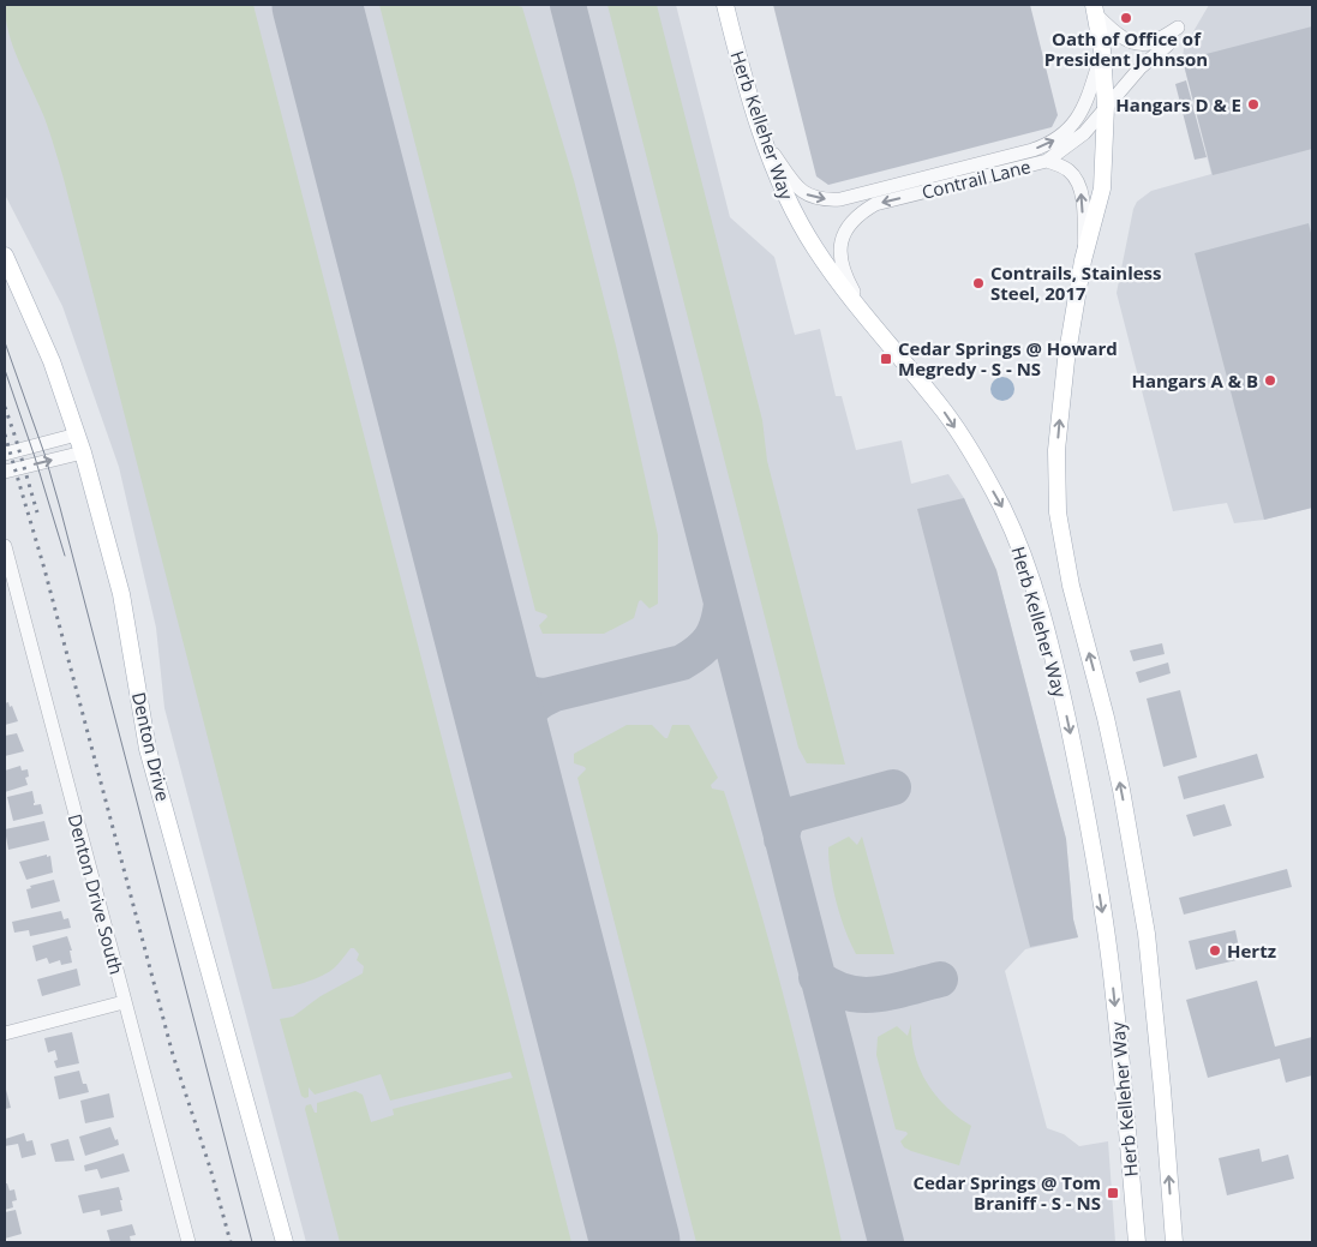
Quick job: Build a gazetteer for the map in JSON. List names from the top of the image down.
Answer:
{
  "streets": {
    "main road": ["Herb Kelleher Way", "Denton Drive"],
    "street": ["Contrail Lane", "Denton Drive South"]
  },
  "crossings": [
    ["Herb Kelleher Way", "Contrail Lane"]
  ],
  "places": {
    "other": [
      "Oath of Office of President Johnson",
      "Hangars D & E",
      "Contrails, Stainless Steel, 2017",
      "Hangars A & B",
      "Hertz"
    ],
    "transit": ["Cedar Springs @ Howard Megredy - S - NS", "Cedar Springs @ Tom Braniff - S - NS"]
  }
}
